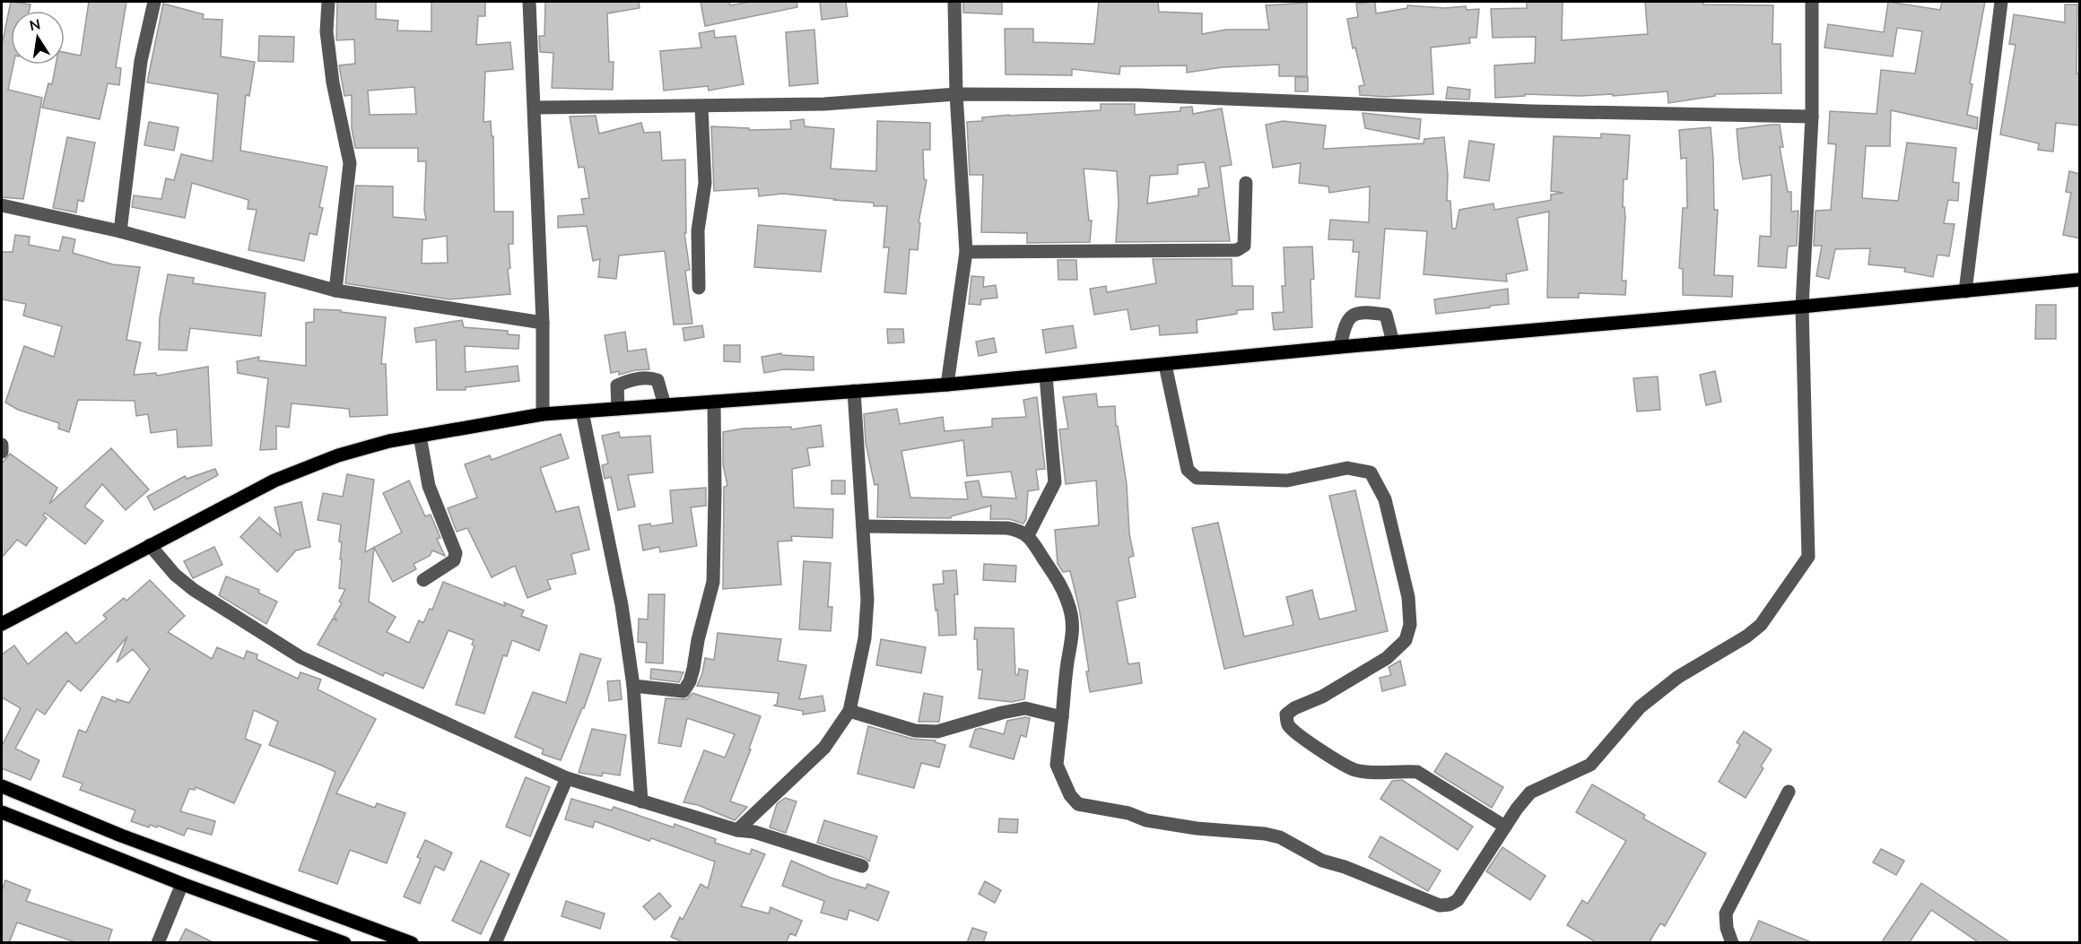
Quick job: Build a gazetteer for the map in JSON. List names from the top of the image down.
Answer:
{
  "north": "top"
}
